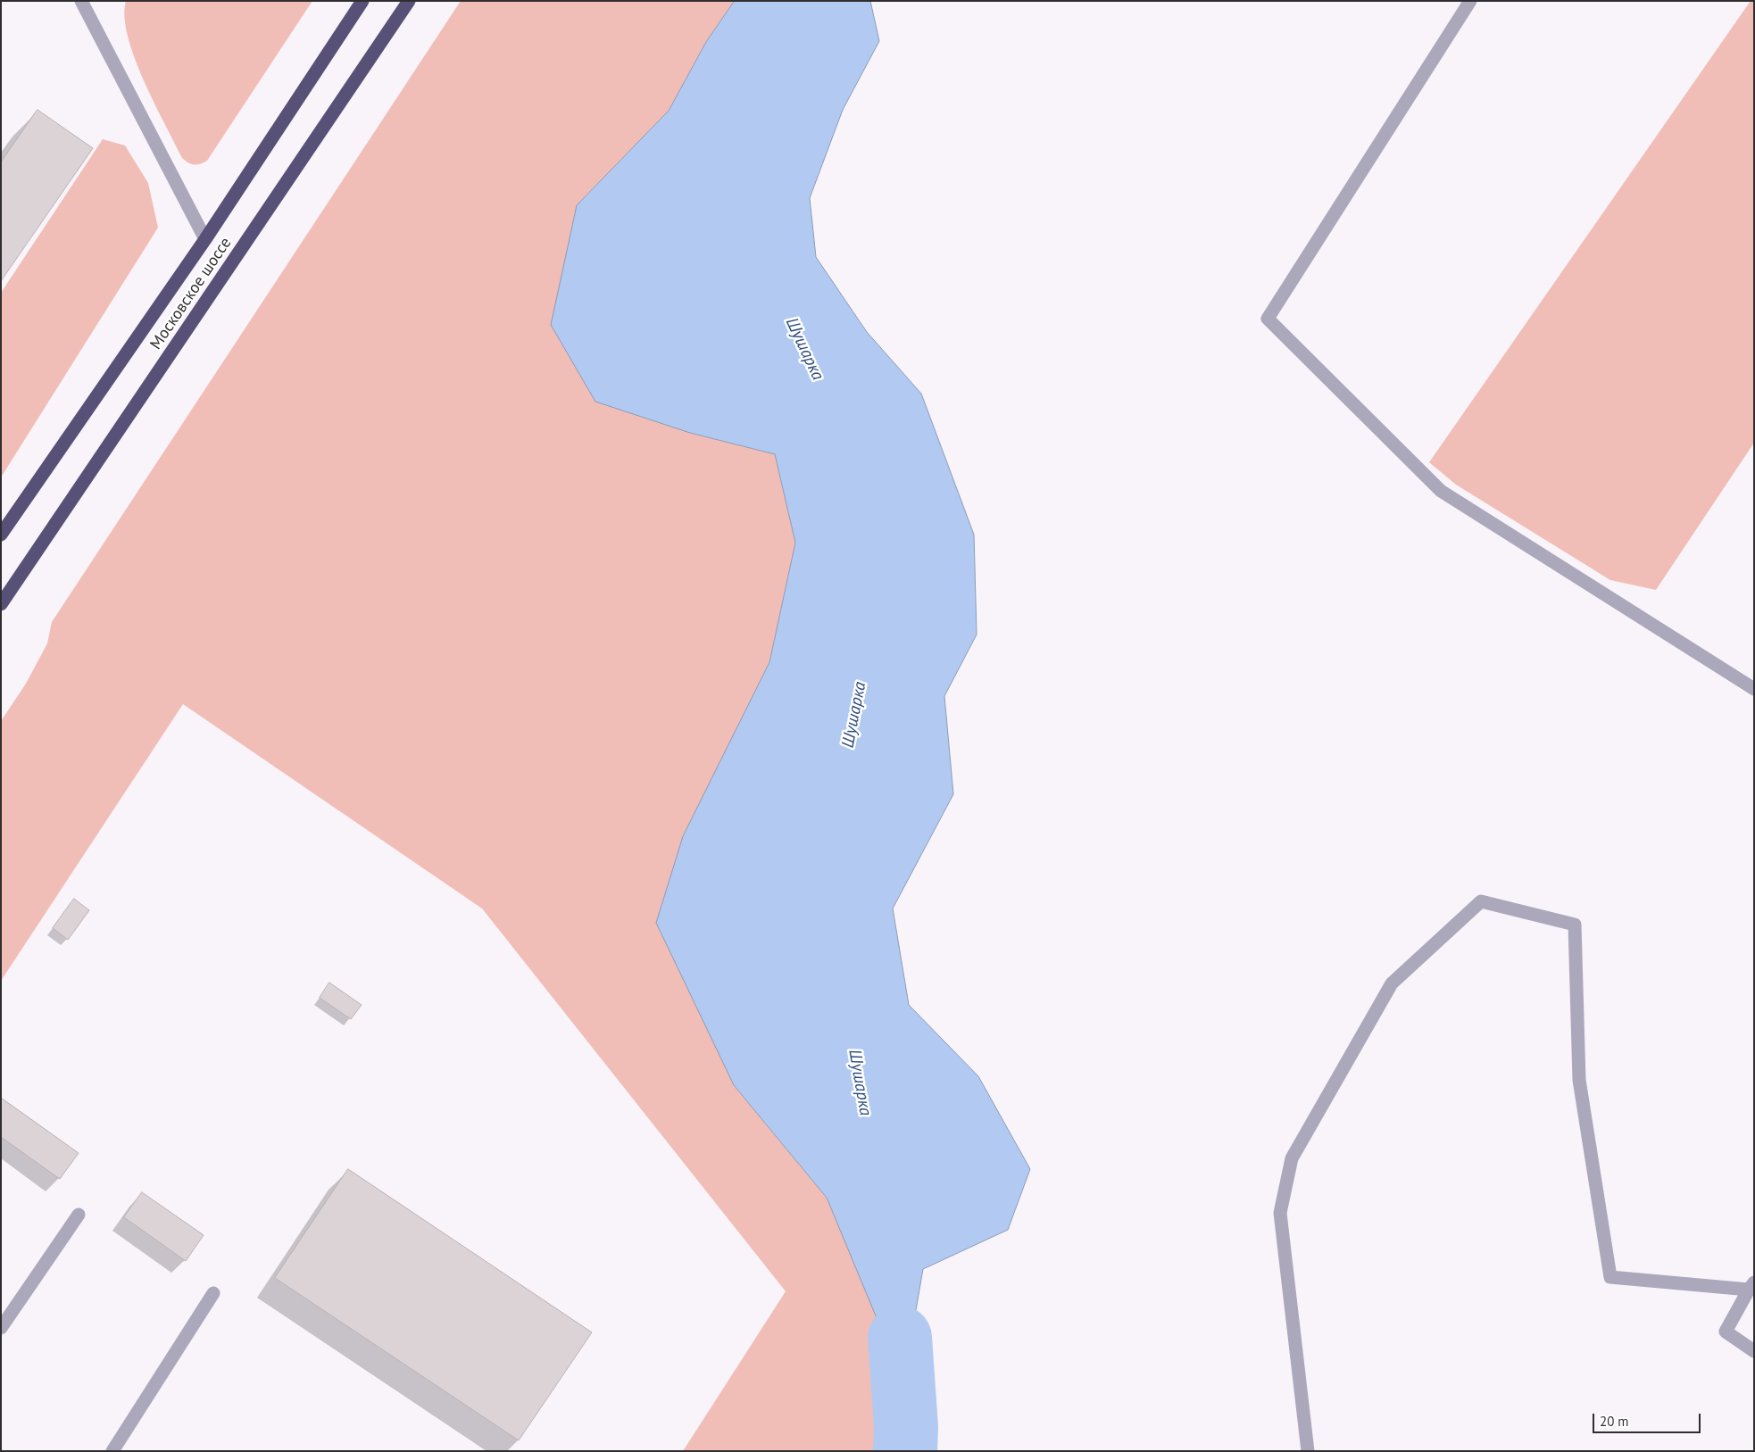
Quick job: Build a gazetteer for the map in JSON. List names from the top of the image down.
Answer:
{
  "streets": {
    "highway": ["Московское шоссе"]
  },
  "water": ["Шушарка"],
  "scale_bar": "20 m"
}
